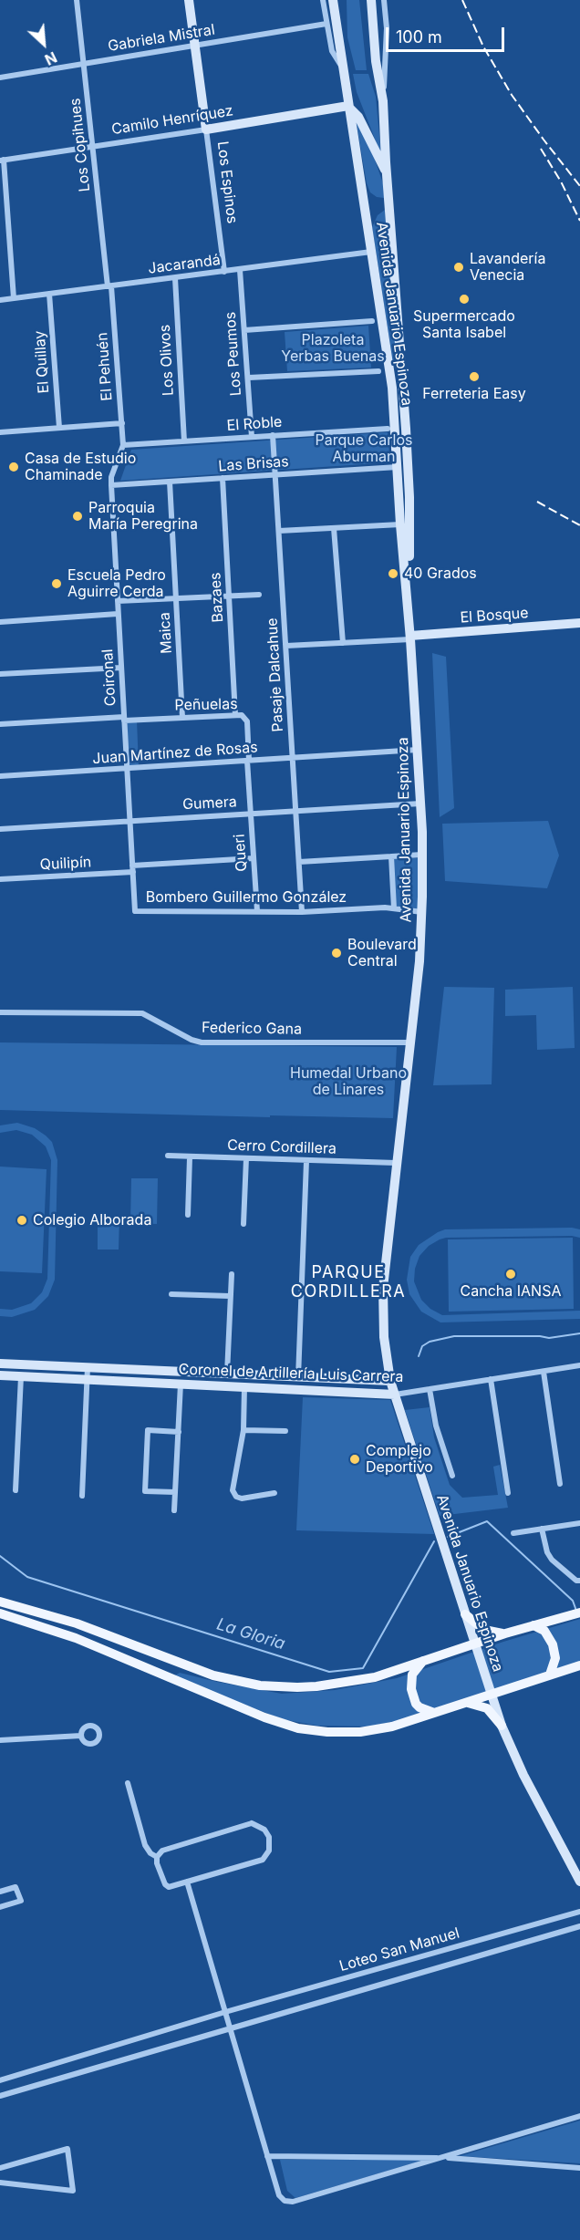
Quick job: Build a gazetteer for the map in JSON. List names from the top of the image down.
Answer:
{
  "streets": {
    "main road": [
      "Camilo Henríquez",
      "Los Espinos",
      "Avenida Januario Espinoza",
      "El Bosque",
      "Coronel de Artillería Luis Carrera"
    ],
    "street": [
      "Gabriela Mistral",
      "Los Copihues",
      "Jacarandá",
      "Los Peumos",
      "Los Olivos",
      "El Quillay",
      "El Pehuén",
      "El Roble",
      "Las Brisas",
      "Bazaes",
      "Maica",
      "Pasaje Dalcahue",
      "Coironal",
      "Peñuelas",
      "Juan Martínez de Rosas",
      "Gumera",
      "Queri",
      "Quilipín",
      "Bombero Guillermo González",
      "Federico Gana",
      "Cerro Cordillera",
      "Loteo San Manuel"
    ]
  },
  "crossings": [
    ["Gabriela Mistral", "Los Copihues"],
    ["Gabriela Mistral", "Los Espinos"],
    ["Camilo Henríquez", "Los Copihues"],
    ["Camilo Henríquez", "Los Espinos"],
    ["Camilo Henríquez", "Avenida Januario Espinoza"],
    ["Los Copihues", "Jacarandá"],
    ["Los Copihues", "El Pehuén"],
    ["Los Espinos", "Jacarandá"],
    ["Jacarandá", "Avenida Januario Espinoza"],
    ["Jacarandá", "Los Peumos"],
    ["Jacarandá", "Los Olivos"],
    ["Jacarandá", "El Quillay"],
    ["Jacarandá", "El Pehuén"],
    ["Avenida Januario Espinoza", "Las Brisas"],
    ["Avenida Januario Espinoza", "El Bosque"],
    ["Avenida Januario Espinoza", "Juan Martínez de Rosas"],
    ["Avenida Januario Espinoza", "Gumera"],
    ["Avenida Januario Espinoza", "Bombero Guillermo González"],
    ["Avenida Januario Espinoza", "Federico Gana"],
    ["Avenida Januario Espinoza", "Cerro Cordillera"],
    ["Avenida Januario Espinoza", "Coronel de Artillería Luis Carrera"],
    ["Los Peumos", "El Roble"],
    ["Los Olivos", "El Roble"],
    ["El Pehuén", "El Roble"],
    ["El Pehuén", "Coironal"],
    ["El Roble", "Pasaje Dalcahue"],
    ["El Roble", "Coironal"],
    ["Las Brisas", "Bazaes"],
    ["Las Brisas", "Maica"],
    ["Las Brisas", "Pasaje Dalcahue"],
    ["Las Brisas", "Coironal"],
    ["Bazaes", "Peñuelas"],
    ["Maica", "Peñuelas"],
    ["Pasaje Dalcahue", "Juan Martínez de Rosas"],
    ["Pasaje Dalcahue", "Gumera"],
    ["Pasaje Dalcahue", "Bombero Guillermo González"],
    ["Coironal", "Peñuelas"],
    ["Coironal", "Juan Martínez de Rosas"],
    ["Coironal", "Gumera"],
    ["Coironal", "Quilipín"],
    ["Coironal", "Bombero Guillermo González"],
    ["Peñuelas", "Juan Martínez de Rosas"],
    ["Peñuelas", "Queri"],
    ["Juan Martínez de Rosas", "Queri"],
    ["Gumera", "Queri"],
    ["Queri", "Quilipín"],
    ["Queri", "Bombero Guillermo González"]
  ],
  "districts": ["PARQUE CORDILLERA"],
  "water": ["La Gloria"],
  "parks": ["Plazoleta Yerbas Buenas", "Parque Carlos Aburman", "Humedal Urbano de Linares"],
  "places": [
    "Lavandería Venecia",
    "Supermercado Santa Isabel",
    "Ferreteria Easy",
    "Casa de Estudio Chaminade",
    "Parroquia María Peregrina",
    "40 Grados",
    "Escuela Pedro Aguirre Cerda",
    "Boulevard Central",
    "Colegio Alborada",
    "Cancha IANSA",
    "Complejo Deportivo"
  ],
  "scale_bar": "100 m",
  "north": "bottom right"
}
